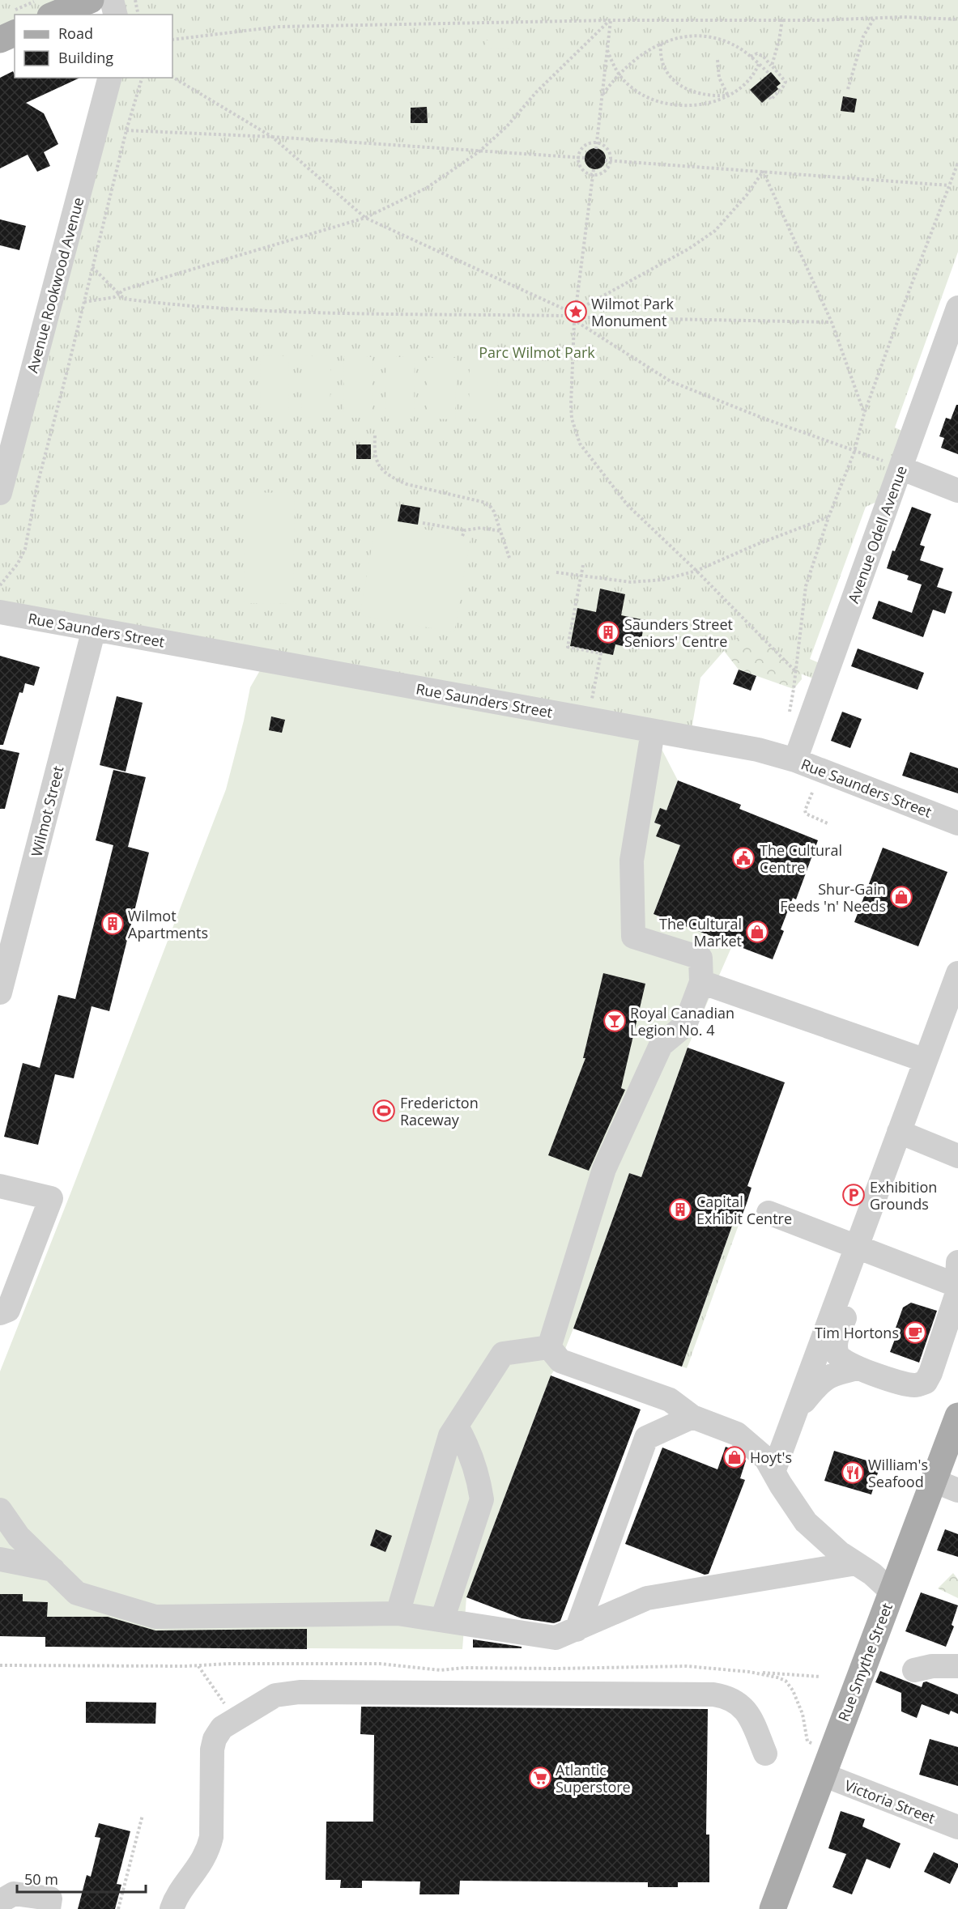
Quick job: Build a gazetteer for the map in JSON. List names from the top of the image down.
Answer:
{
  "streets": {
    "main road": ["Rue Smythe Street"],
    "street": [
      "Avenue Rookwood Avenue",
      "Avenue Odell Avenue",
      "Rue Saunders Street",
      "Wilmot Street",
      "Victoria Street"
    ]
  },
  "crossings": [
    ["Avenue Odell Avenue", "Rue Saunders Street"],
    ["Rue Saunders Street", "Wilmot Street"],
    ["Rue Smythe Street", "Victoria Street"]
  ],
  "parks": ["Parc Wilmot Park"],
  "places": {
    "place": ["Wilmot Park Monument"],
    "building": ["Saunders Street Seniors' Centre", "Wilmot Apartments", "Capital Exhibit Centre"],
    "public building": ["The Cultural Centre"],
    "shop": ["Shur-Gain Feeds 'n' Needs", "The Cultural Market", "Hoyt's"],
    "bar": ["Royal Canadian Legion No. 4"],
    "sports": ["Fredericton Raceway"],
    "parking": ["Exhibition Grounds"],
    "cafe": ["Tim Hortons"],
    "restaurant": ["William's Seafood"],
    "supermarket": ["Atlantic Superstore"]
  },
  "legend": ["Road", "Building"],
  "scale_bar": "50 m"
}
